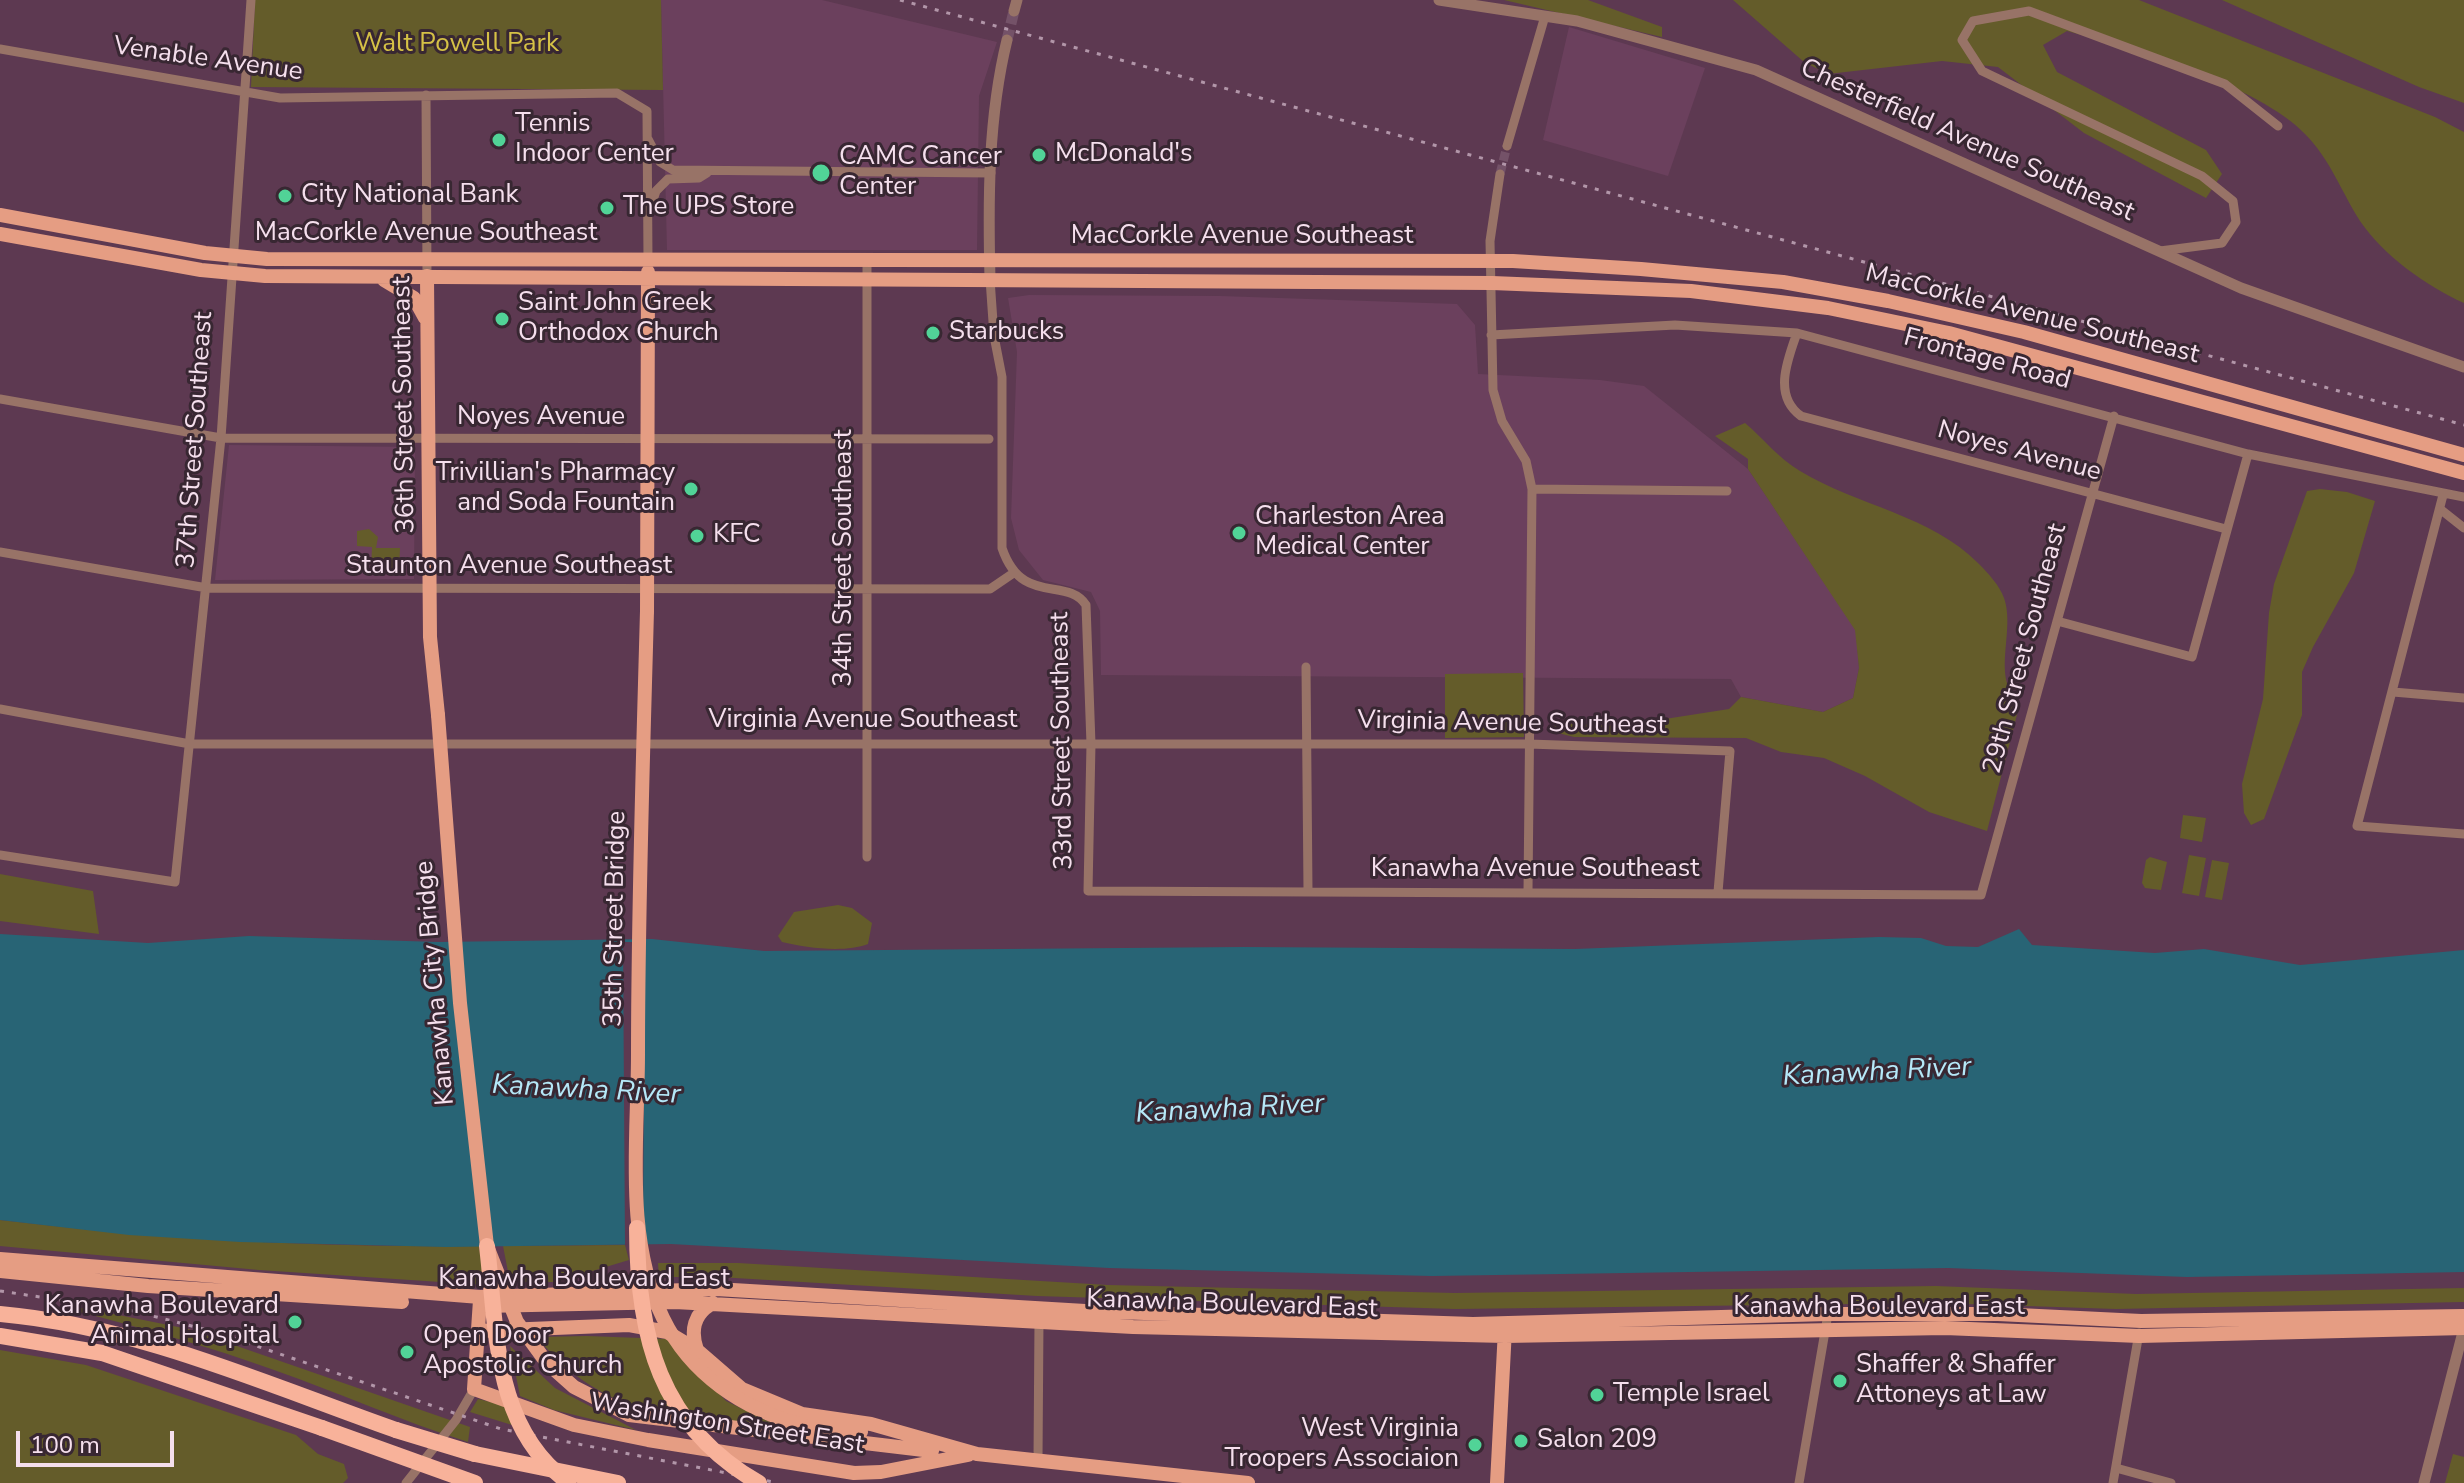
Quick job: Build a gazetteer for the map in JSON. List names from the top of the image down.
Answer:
{
  "streets": {
    "main road": [
      "MacCorkle Avenue Southeast",
      "36th Street Southeast",
      "35th Street Bridge",
      "Kanawha City Bridge",
      "Kanawha Boulevard East",
      "Washington Street East"
    ],
    "street": [
      "Venable Avenue",
      "Chesterfield Avenue Southeast",
      "Frontage Road",
      "Noyes Avenue",
      "37th Street Southeast",
      "34th Street Southeast",
      "Staunton Avenue Southeast",
      "29th Street Southeast",
      "Virginia Avenue Southeast",
      "33rd Street Southeast",
      "Kanawha Avenue Southeast"
    ]
  },
  "crossings": [
    ["Venable Avenue", "36th Street Southeast"],
    ["Venable Avenue", "37th Street Southeast"],
    ["MacCorkle Avenue Southeast", "36th Street Southeast"],
    ["MacCorkle Avenue Southeast", "37th Street Southeast"],
    ["MacCorkle Avenue Southeast", "34th Street Southeast"],
    ["MacCorkle Avenue Southeast", "35th Street Bridge"],
    ["Frontage Road", "Noyes Avenue"],
    ["Frontage Road", "29th Street Southeast"],
    ["36th Street Southeast", "Noyes Avenue"],
    ["36th Street Southeast", "Staunton Avenue Southeast"],
    ["36th Street Southeast", "Kanawha City Bridge"],
    ["Noyes Avenue", "37th Street Southeast"],
    ["Noyes Avenue", "34th Street Southeast"],
    ["Noyes Avenue", "29th Street Southeast"],
    ["Noyes Avenue", "35th Street Bridge"],
    ["37th Street Southeast", "Staunton Avenue Southeast"],
    ["37th Street Southeast", "Virginia Avenue Southeast"],
    ["34th Street Southeast", "Staunton Avenue Southeast"],
    ["34th Street Southeast", "Virginia Avenue Southeast"],
    ["Staunton Avenue Southeast", "33rd Street Southeast"],
    ["Staunton Avenue Southeast", "35th Street Bridge"],
    ["29th Street Southeast", "Kanawha Avenue Southeast"],
    ["Virginia Avenue Southeast", "33rd Street Southeast"],
    ["Virginia Avenue Southeast", "Kanawha Avenue Southeast"],
    ["33rd Street Southeast", "Kanawha Avenue Southeast"],
    ["35th Street Bridge", "Washington Street East"],
    ["Kanawha City Bridge", "Washington Street East"]
  ],
  "water": ["Kanawha River"],
  "parks": ["Walt Powell Park"],
  "places": [
    "Tennis Indoor Center",
    "McDonald's",
    "CAMC Cancer Center",
    "City National Bank",
    "The UPS Store",
    "Saint John Greek Orthodox Church",
    "Starbucks",
    "Trivillian's Pharmacy and Soda Fountain",
    "Charleston Area Medical Center",
    "KFC",
    "Kanawha Boulevard Animal Hospital",
    "Open Door Apostolic Church",
    "Shaffer & Shaffer Attoneys at Law",
    "Temple Israel",
    "Salon 209",
    "West Virginia Troopers Associaion"
  ],
  "scale_bar": "100 m"
}
